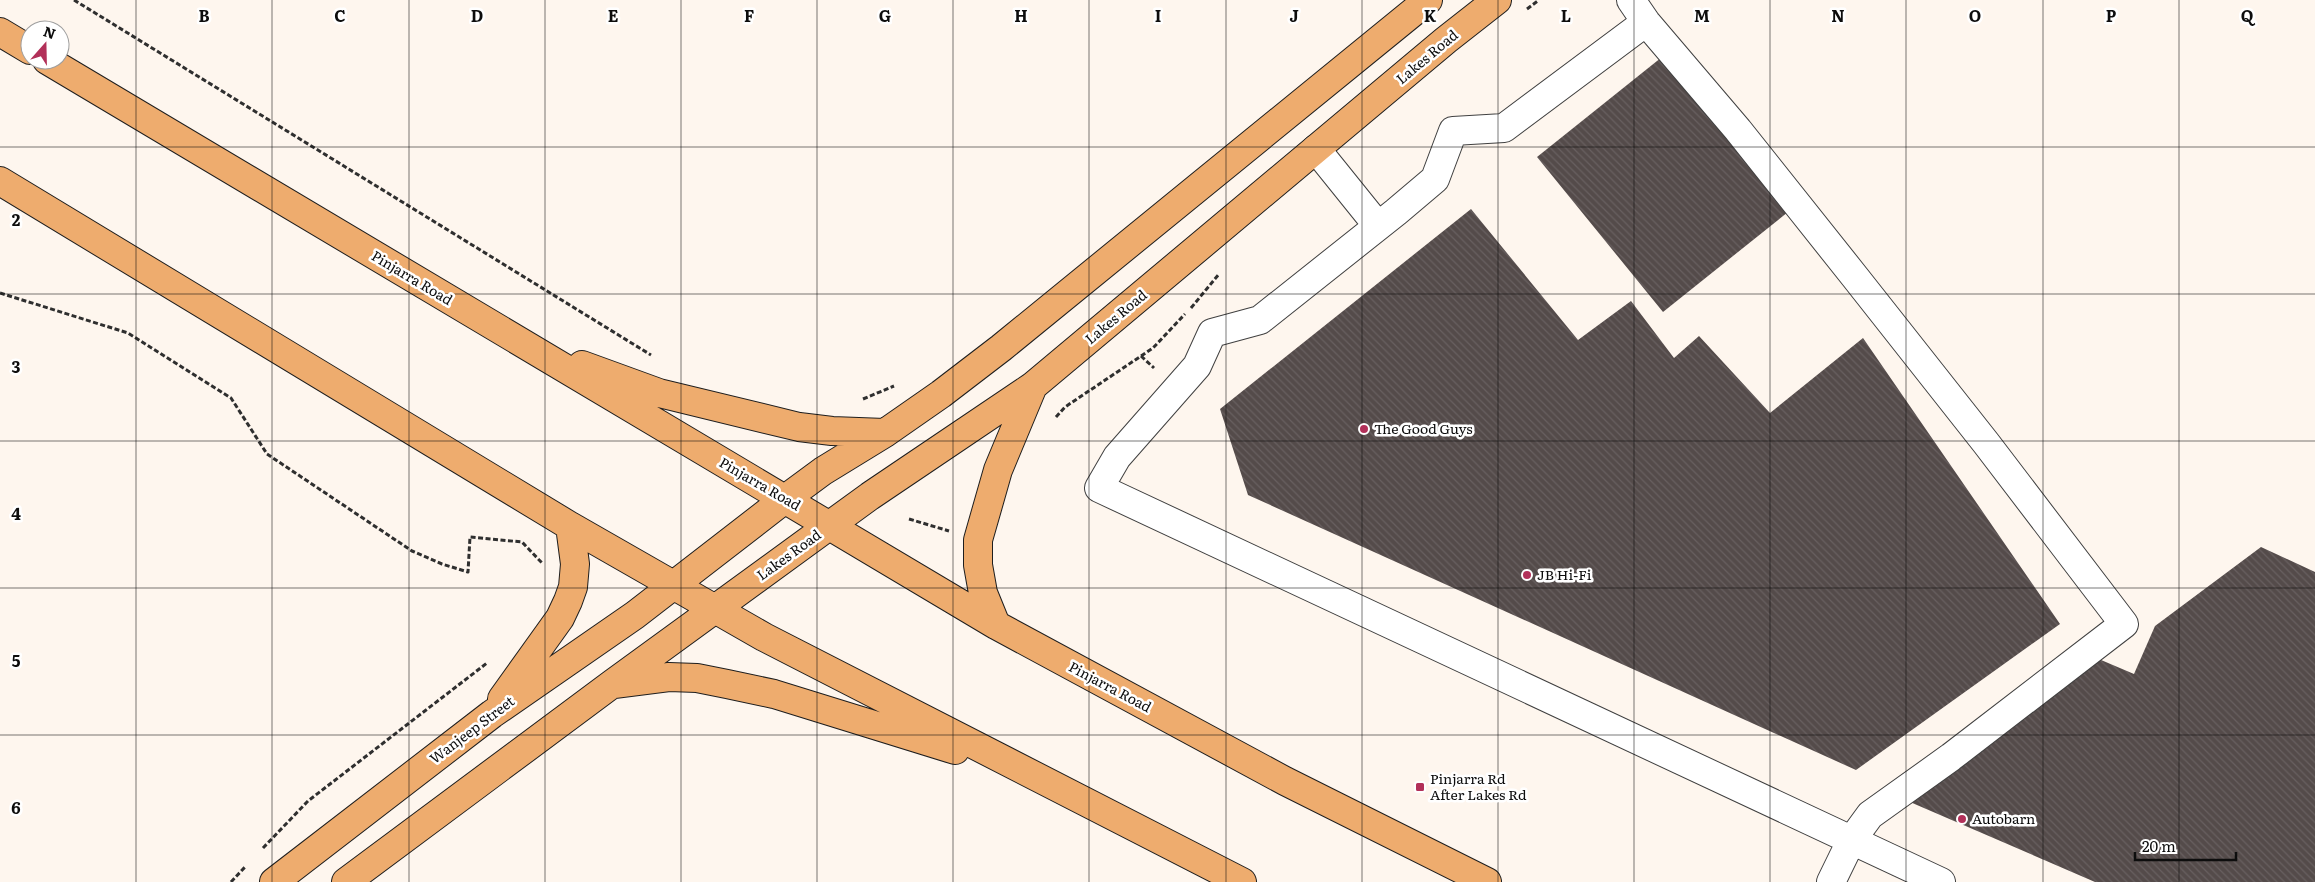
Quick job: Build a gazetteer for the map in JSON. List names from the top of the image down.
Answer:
{
  "streets": {
    "main road": ["Lakes Road", "Pinjarra Road", "Wanjeep Street"]
  },
  "crossings": [
    ["Lakes Road", "Pinjarra Road"]
  ],
  "places": {
    "other": ["The Good Guys", "JB Hi-Fi", "Autobarn"],
    "transit": ["Pinjarra Rd After Lakes Rd"]
  },
  "scale_bar": "20 m",
  "north": "top",
  "grid": {
    "columns": [
      "B",
      "C",
      "D",
      "E",
      "F",
      "G",
      "H",
      "I",
      "J",
      "K",
      "L",
      "M",
      "N",
      "O",
      "P",
      "Q"
    ],
    "rows": [
      "2",
      "3",
      "4",
      "5",
      "6"
    ]
  }
}
